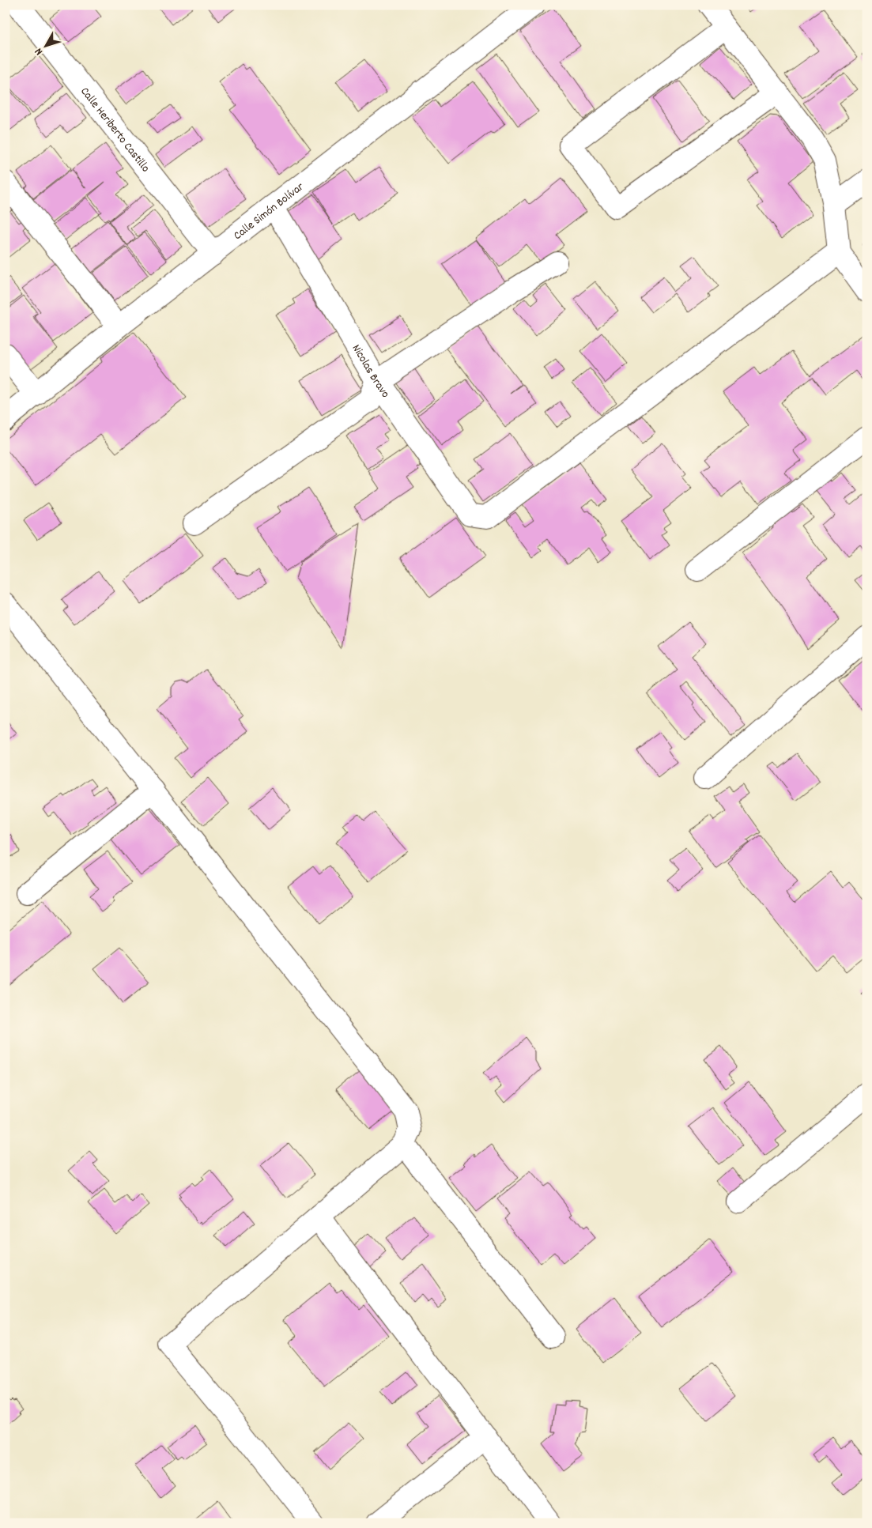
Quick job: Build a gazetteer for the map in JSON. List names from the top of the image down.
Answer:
{
  "streets": {
    "street": ["Calle Heriberto Castillo", "Calle Simón Bolívar", "Nicolas Bravo"]
  },
  "crossings": [
    ["Calle Heriberto Castillo", "Calle Simón Bolívar"],
    ["Calle Simón Bolívar", "Nicolas Bravo"]
  ],
  "north": "bottom left"
}
